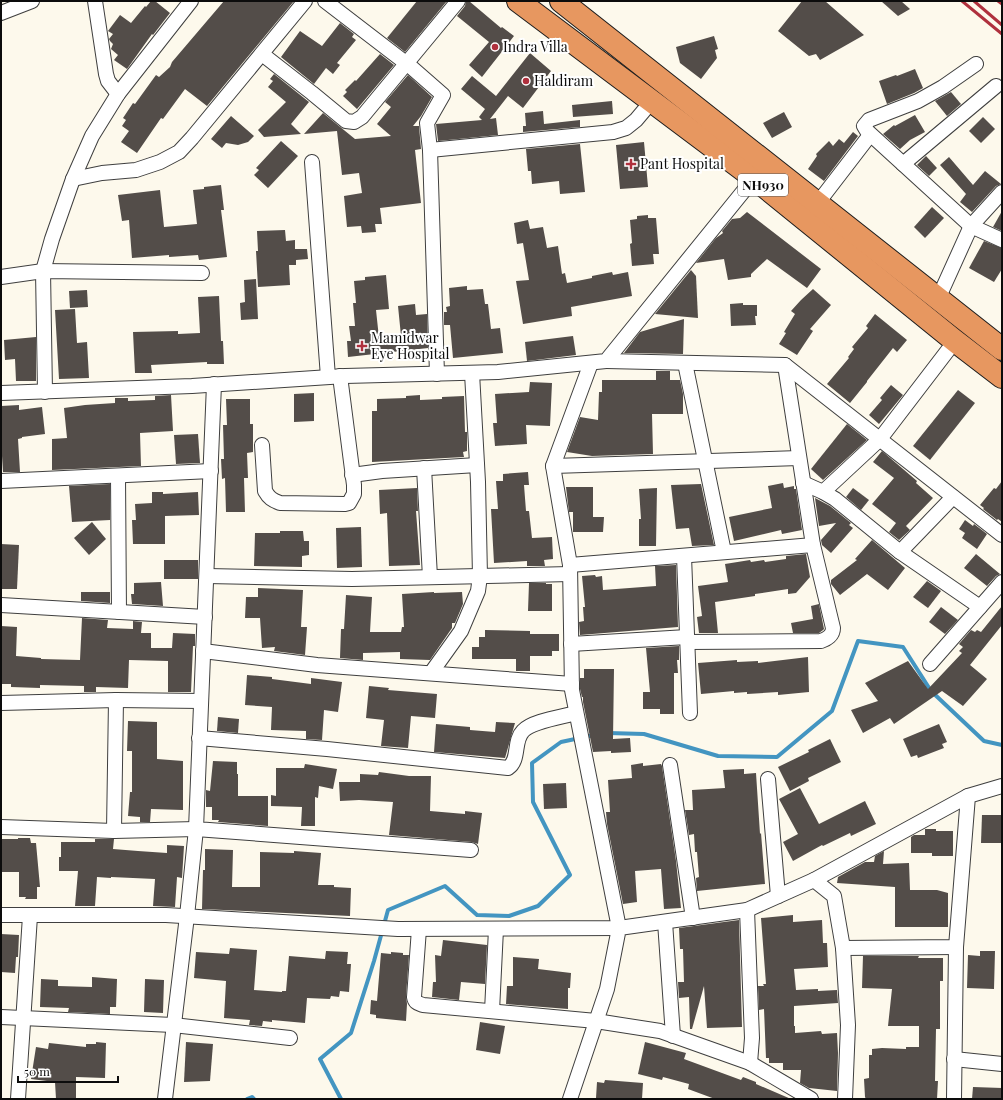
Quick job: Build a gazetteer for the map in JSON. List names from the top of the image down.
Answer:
{
  "streets": {
    "highway": ["NH930"]
  },
  "places": {
    "other": ["Indra Villa", "Haldiram"],
    "health": ["Pant Hospital", "Mamidwar Eye Hospital"]
  },
  "scale_bar": "50 m"
}
